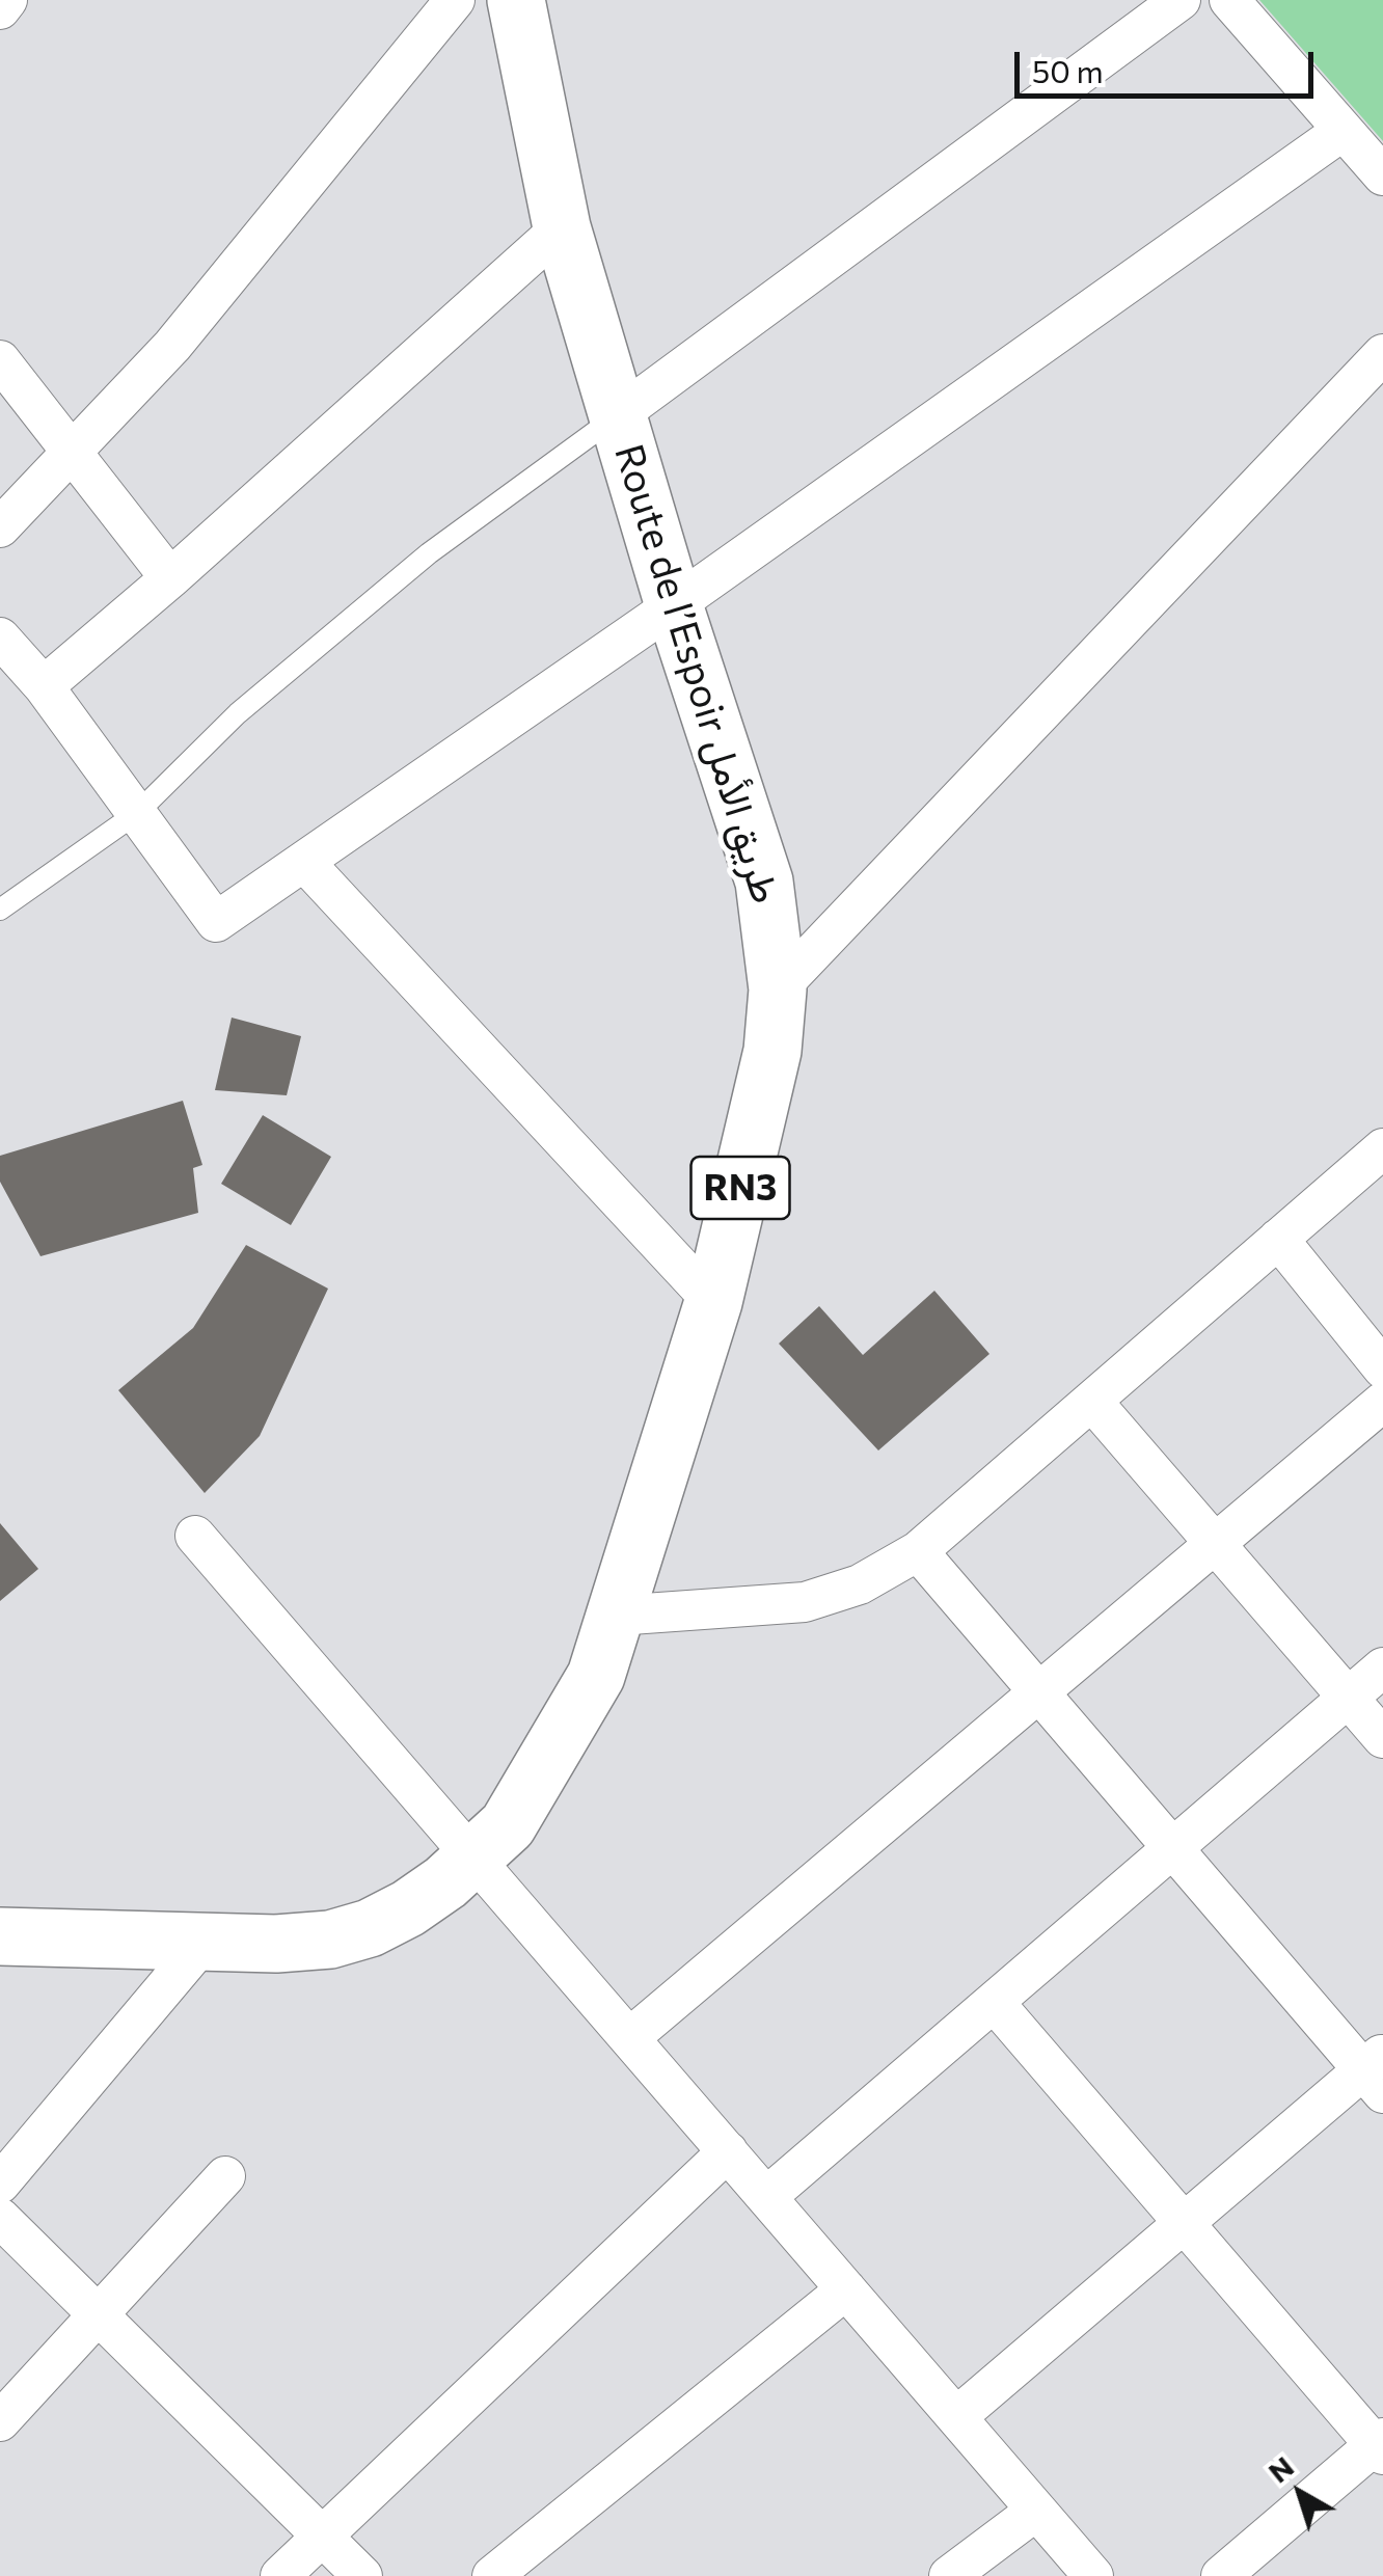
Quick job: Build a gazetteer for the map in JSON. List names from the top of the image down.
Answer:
{
  "streets": {
    "highway": ["Route de l’Espoir طريق الأمل", "RN3"]
  },
  "scale_bar": "50 m",
  "north": "top left"
}
